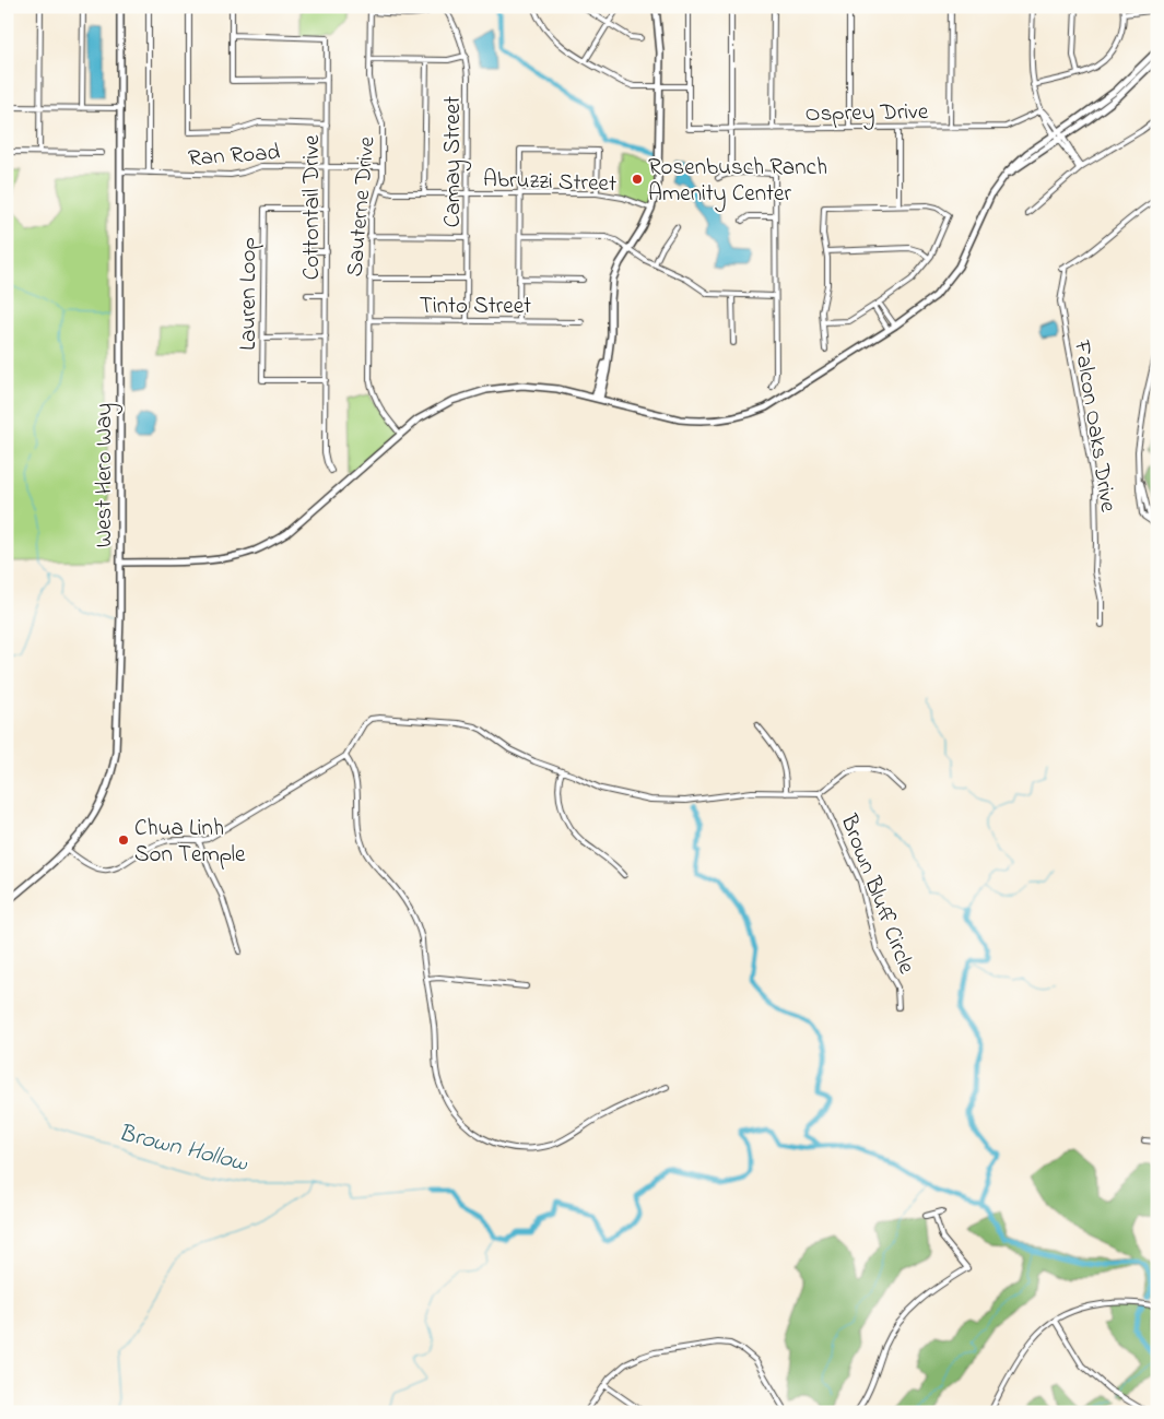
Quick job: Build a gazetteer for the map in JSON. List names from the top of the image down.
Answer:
{
  "streets": {
    "street": [
      "Osprey Drive",
      "Ran Road",
      "Camay Street",
      "Abruzzi Street",
      "Sauterne Drive",
      "Cottontail Drive",
      "Lauren Loop",
      "Tinto Street",
      "Falcon Oaks Drive",
      "West Hero Way",
      "Brown Bluff Circle"
    ]
  },
  "crossings": [
    ["Ran Road", "Sauterne Drive"],
    ["Ran Road", "Cottontail Drive"],
    ["Ran Road", "West Hero Way"],
    ["Camay Street", "Abruzzi Street"],
    ["Camay Street", "Tinto Street"],
    ["Abruzzi Street", "Sauterne Drive"],
    ["Sauterne Drive", "Tinto Street"],
    ["Cottontail Drive", "Lauren Loop"]
  ],
  "water": ["Brown Hollow"],
  "places": ["Rosenbusch Ranch Amenity Center", "Chua Linh Son Temple"]
}
